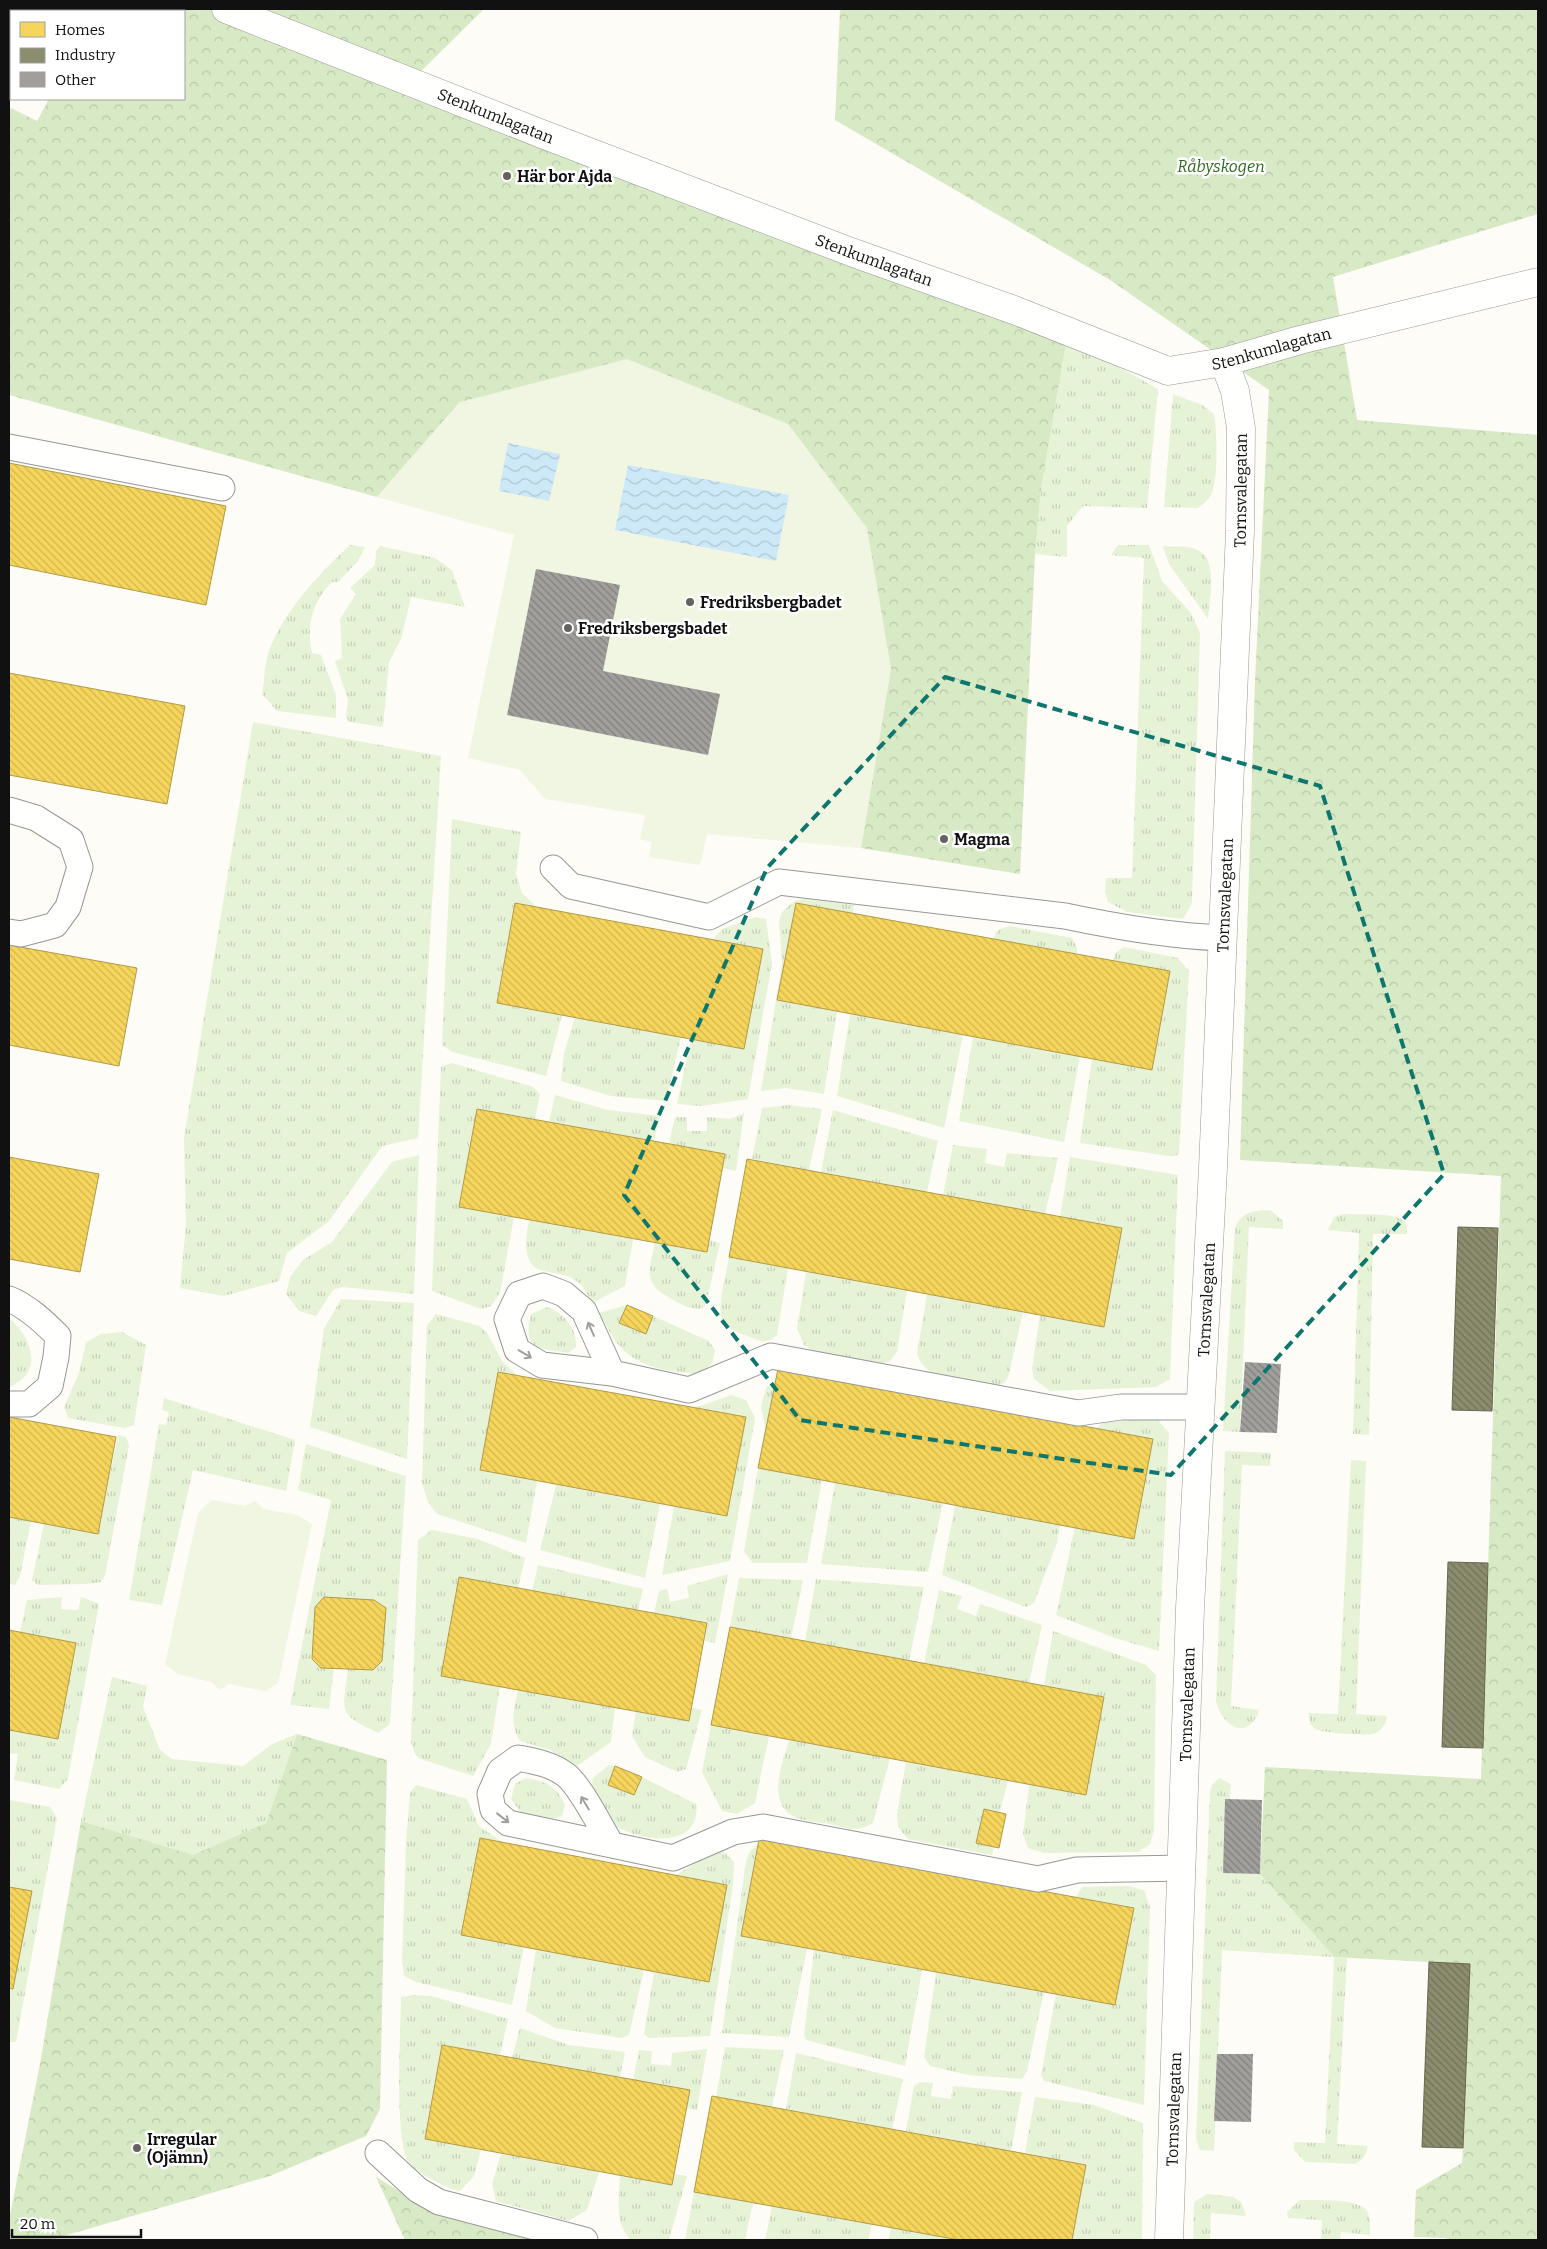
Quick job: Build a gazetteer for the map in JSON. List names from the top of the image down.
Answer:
{
  "streets": {
    "street": ["Stenkumlagatan", "Tornsvalegatan"]
  },
  "crossings": [
    ["Stenkumlagatan", "Tornsvalegatan"]
  ],
  "parks": ["Råbyskogen"],
  "places": [
    "Här bor Ajda",
    "Fredriksbergbadet",
    "Fredriksbergsbadet",
    "Magma",
    "Irregular (Ojämn)"
  ],
  "legend": ["Homes", "Industry", "Other"],
  "scale_bar": "20 m"
}
